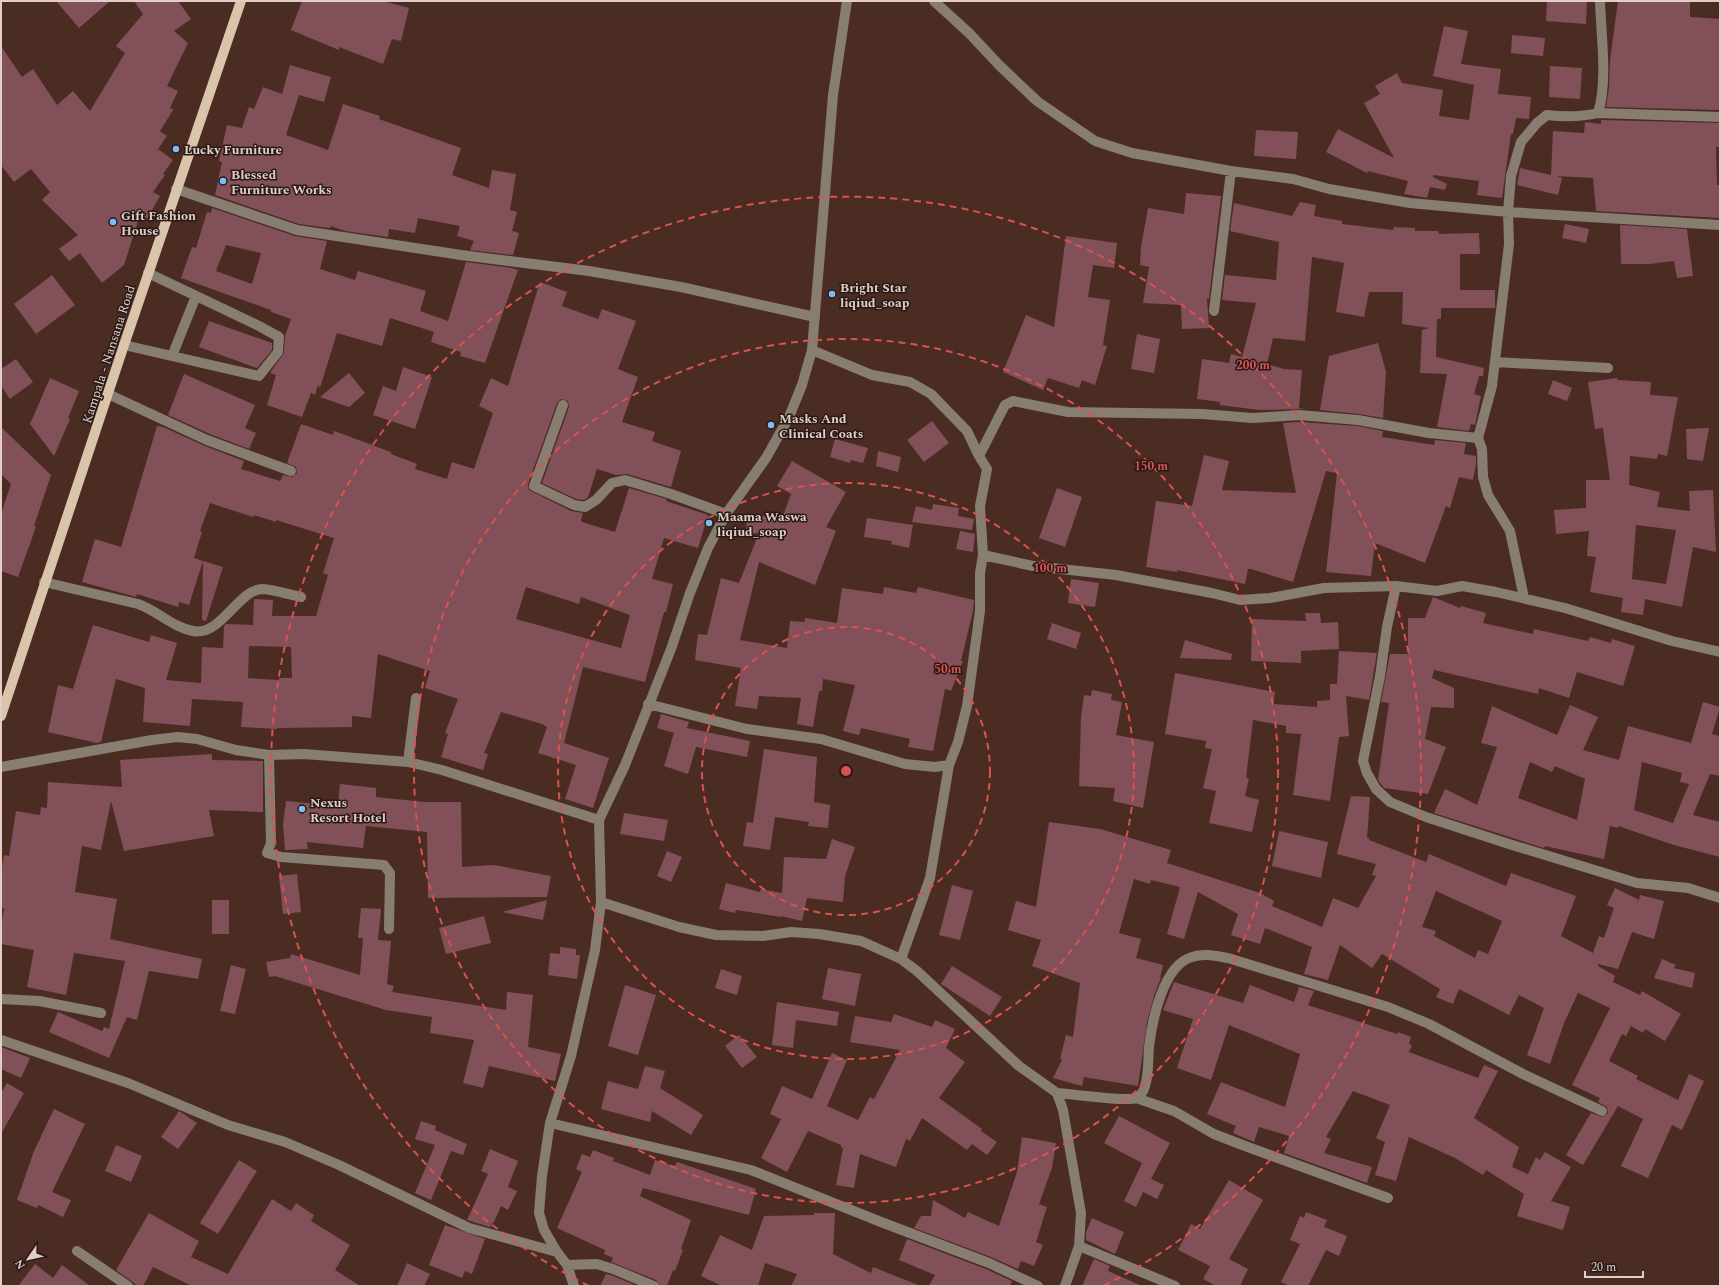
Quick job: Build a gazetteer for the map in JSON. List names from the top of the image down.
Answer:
{
  "streets": {
    "main road": ["Kampala - Nansana Road"]
  },
  "places": [
    "Lucky Furniture",
    "Blessed Furniture Works",
    "Gift Fashion House",
    "Bright Star liqiud_soap",
    "Masks And Clinical Coats",
    "Maama Waswa liqiud_soap",
    "Nexus Resort Hotel"
  ],
  "scale_bar": "20 m",
  "north": "bottom left",
  "rings": [
    "200 m",
    "150 m",
    "100 m",
    "50 m"
  ]
}
